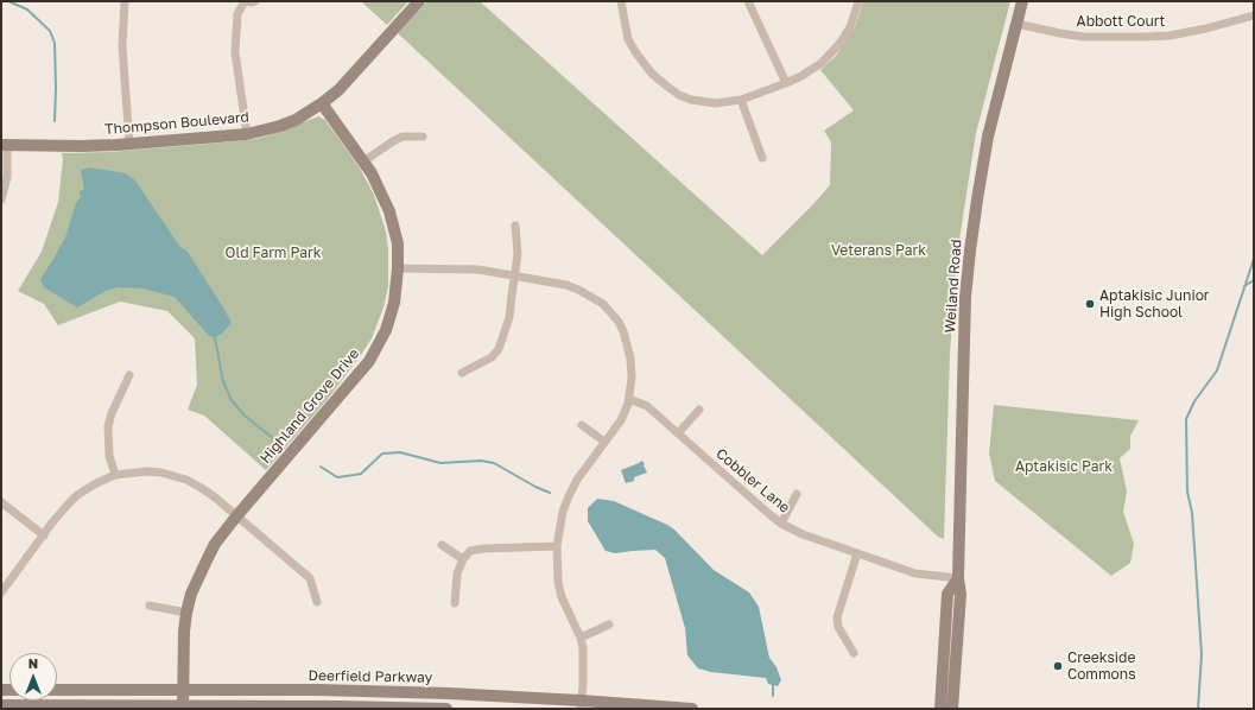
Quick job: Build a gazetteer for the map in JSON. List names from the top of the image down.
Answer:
{
  "streets": {
    "main road": [
      "Thompson Boulevard",
      "Weiland Road",
      "Highland Grove Drive",
      "Deerfield Parkway"
    ],
    "street": ["Abbott Court", "Cobbler Lane"]
  },
  "crossings": [
    ["Abbott Court", "Weiland Road"],
    ["Thompson Boulevard", "Highland Grove Drive"],
    ["Weiland Road", "Cobbler Lane"],
    ["Highland Grove Drive", "Deerfield Parkway"]
  ],
  "parks": ["Veterans Park", "Old Farm Park", "Aptakisic Park"],
  "places": ["Aptakisic Junior High School", "Creekside Commons"],
  "north": "top"
}
